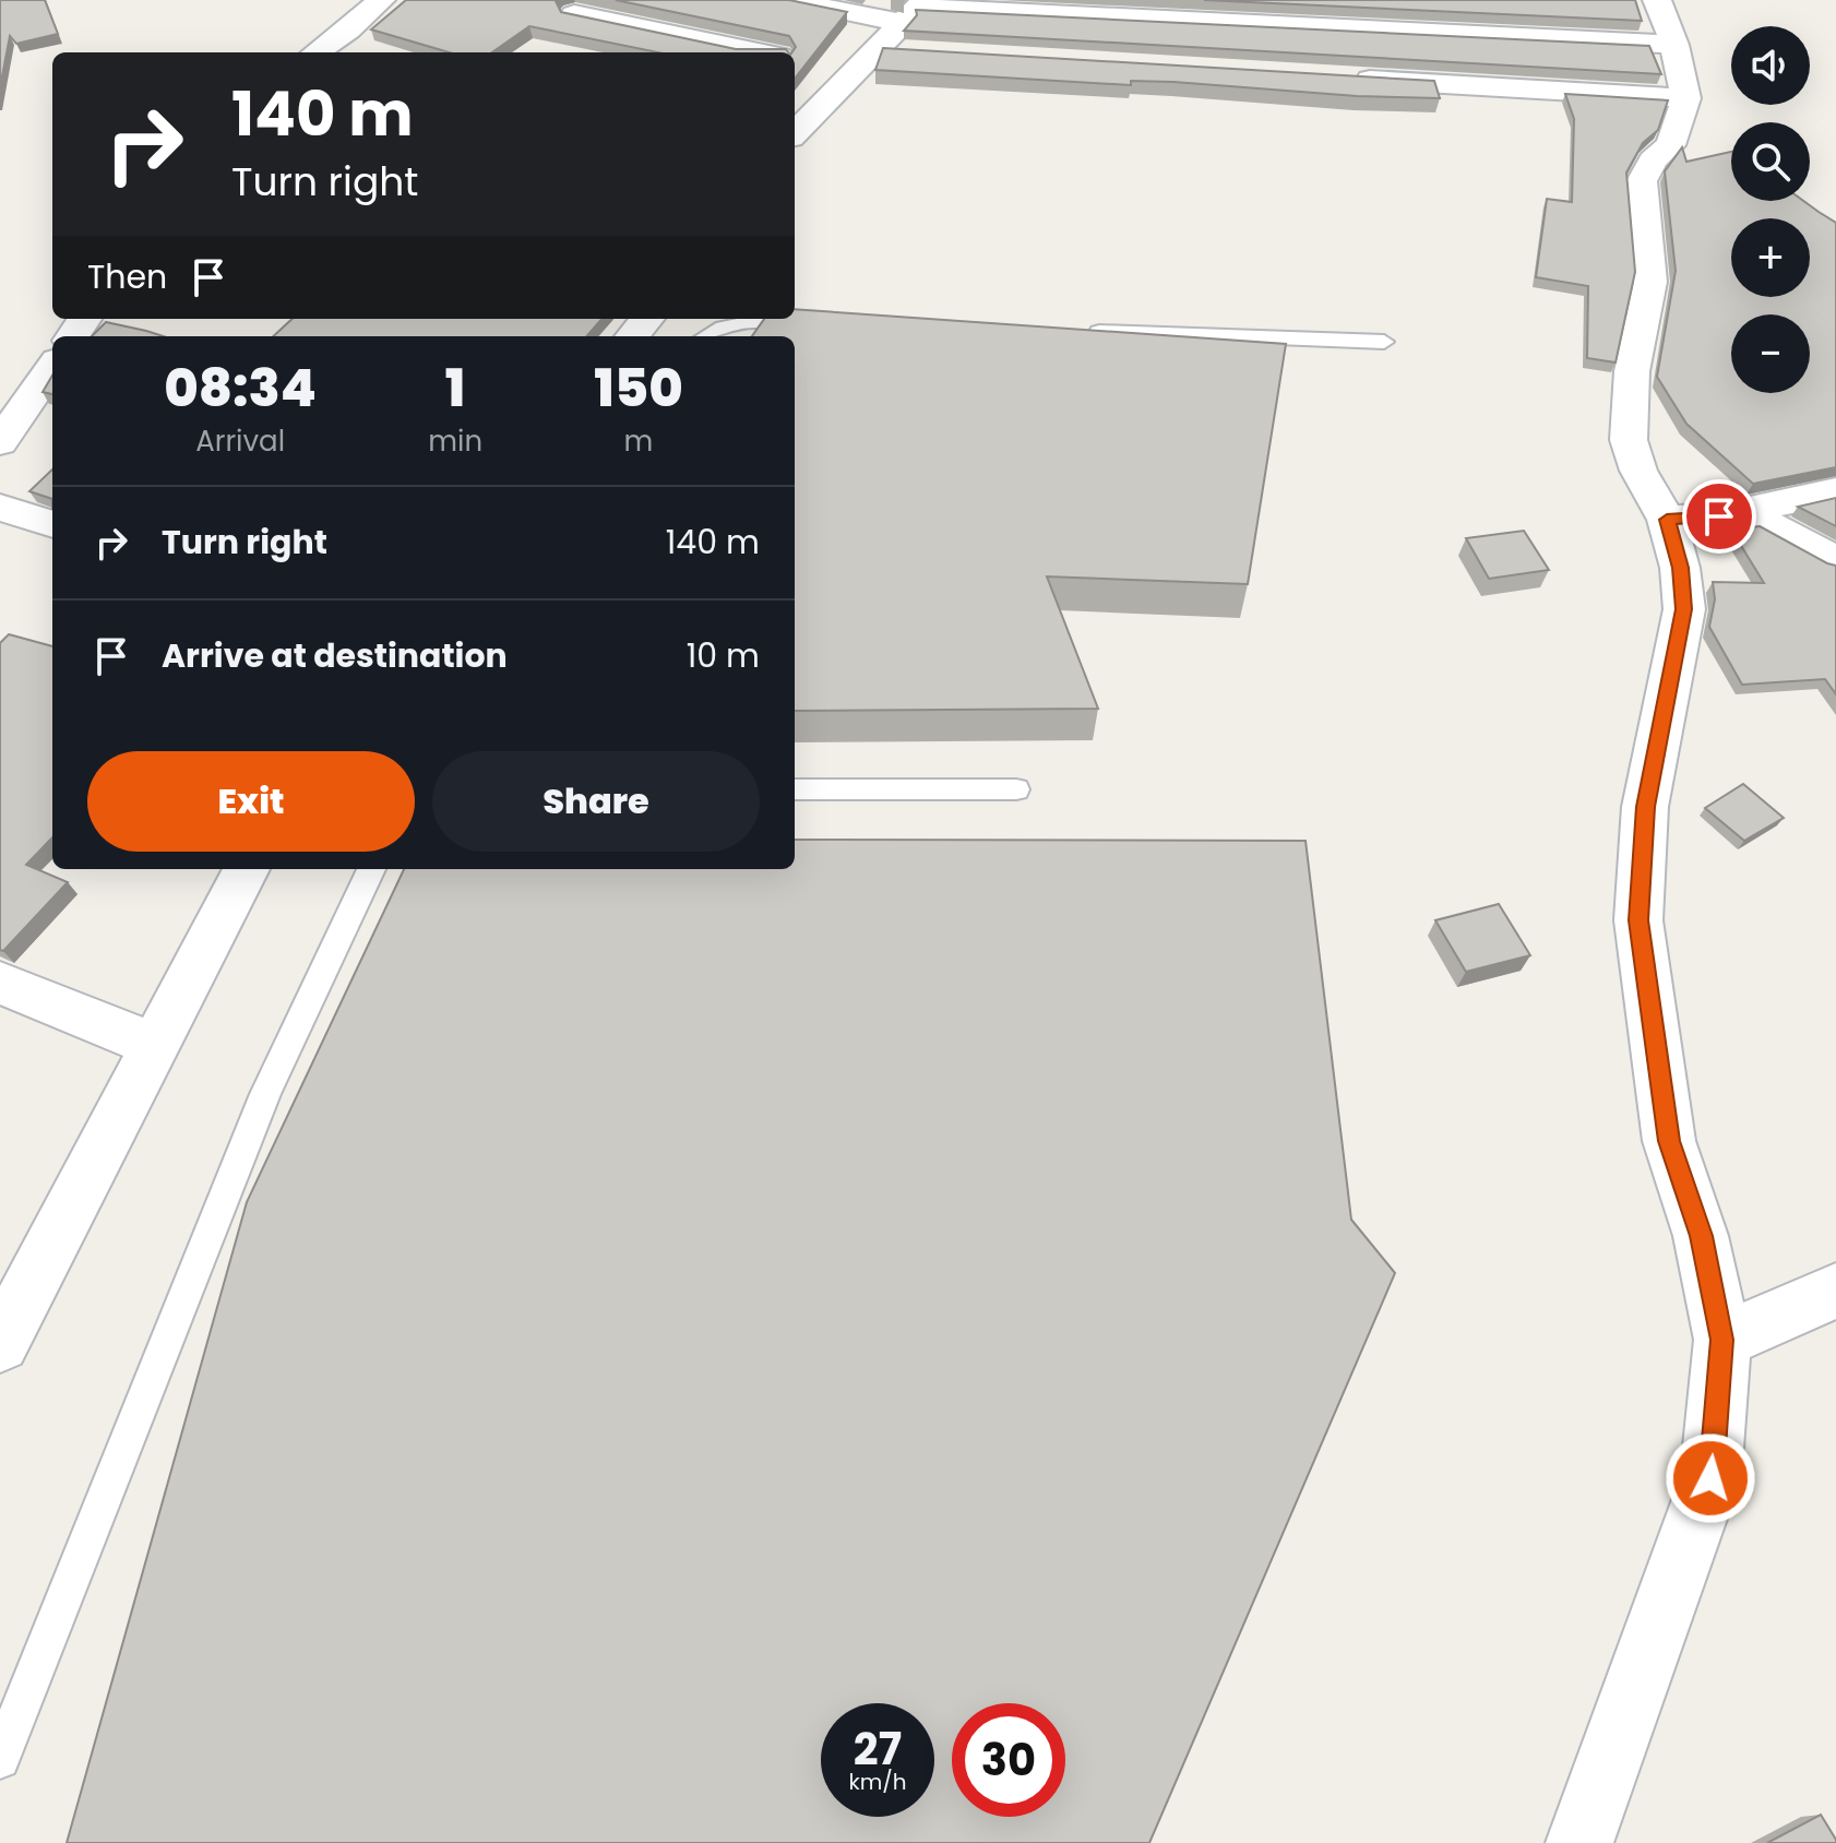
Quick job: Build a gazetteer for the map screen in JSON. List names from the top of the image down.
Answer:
{
  "page": {
    "map_buttons": ["+", "−"],
    "turn": ["140 m", "Turn right"],
    "then": "Then",
    "eta": [
      "08:34",
      "Arrival",
      "1",
      "min",
      "150",
      "m"
    ],
    "list": [
      {
        "name": "Turn right",
        "value": "140 m"
      },
      {
        "name": "Arrive at destination",
        "value": "10 m"
      }
    ],
    "buttons": ["Exit", "Share"],
    "speed": "27 km/h",
    "limit": "30"
  }
}
